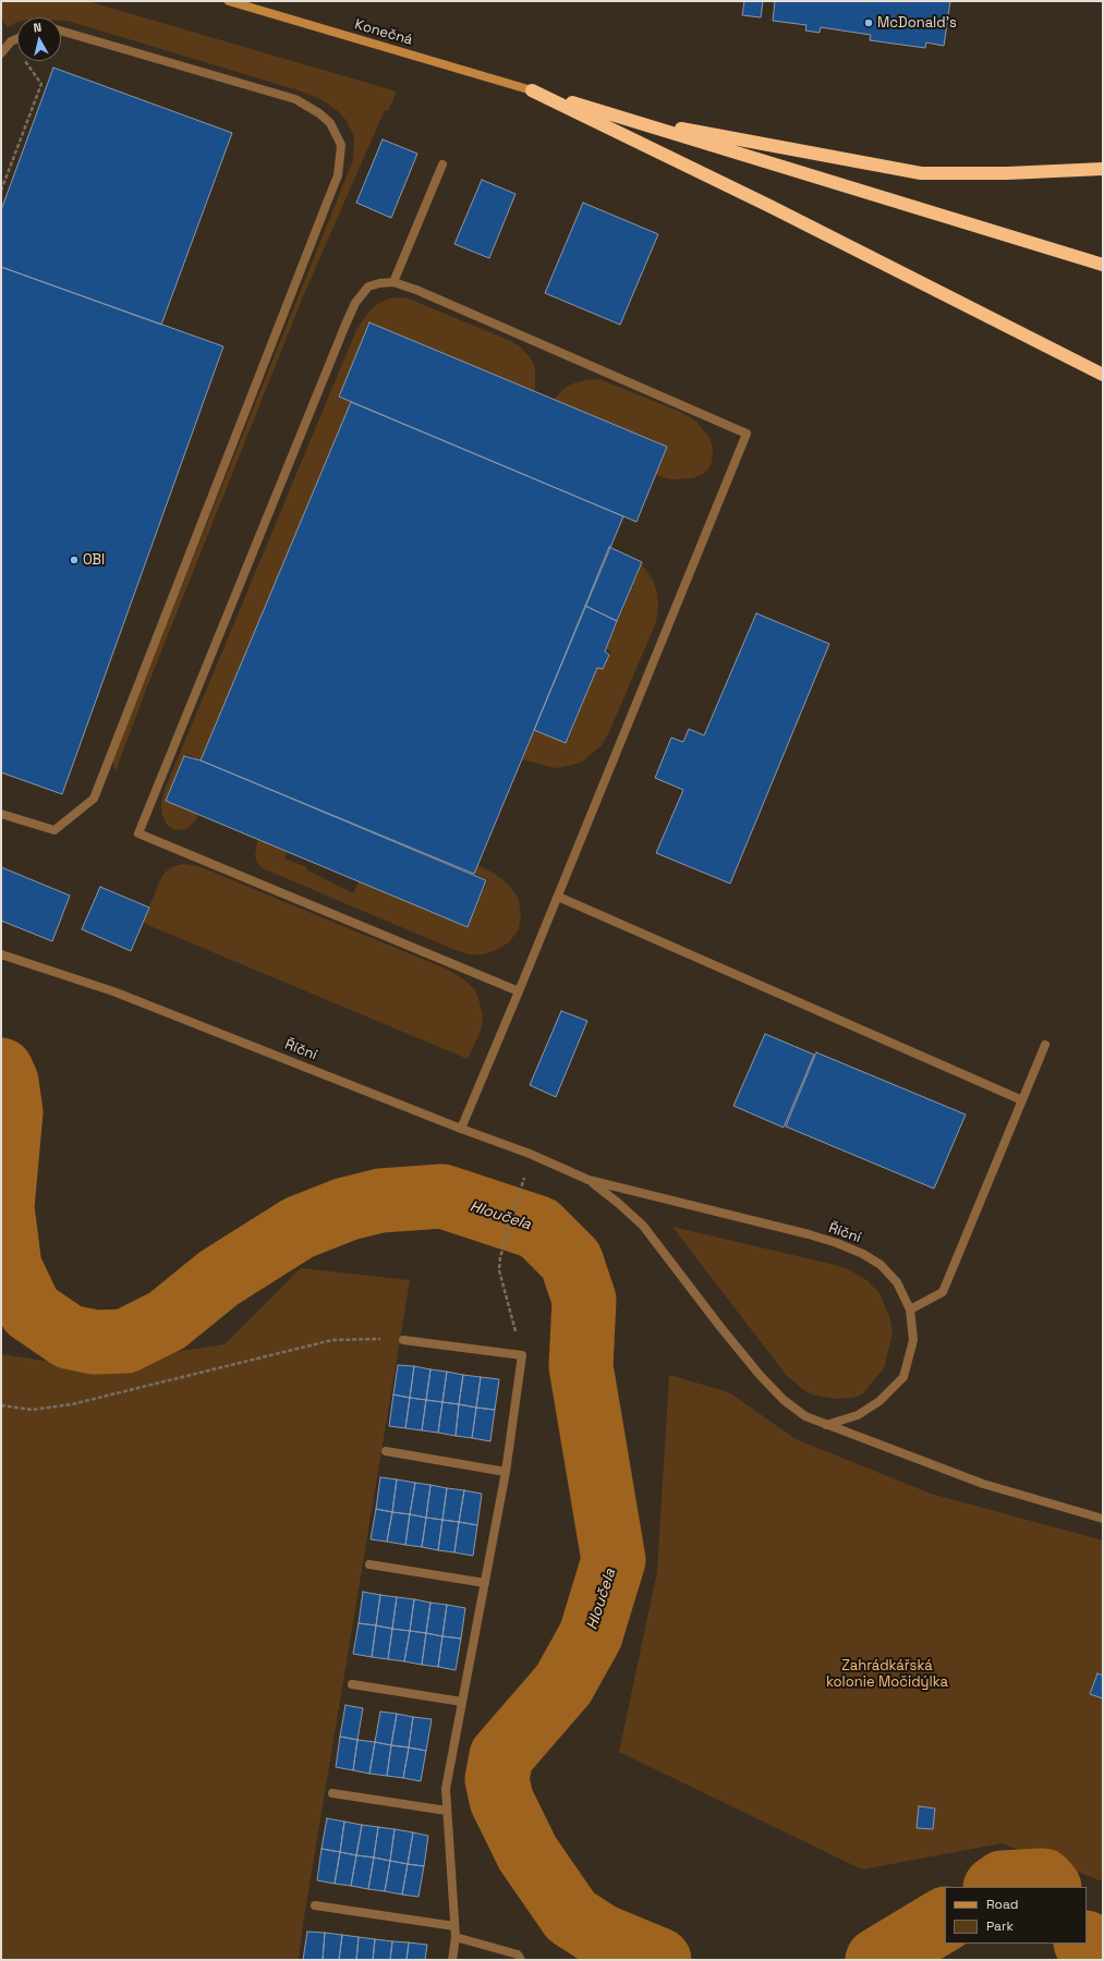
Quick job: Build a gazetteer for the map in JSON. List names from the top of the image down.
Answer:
{
  "streets": {
    "main road": ["Konečná"],
    "street": ["Říční"]
  },
  "water": ["Hloučela"],
  "parks": ["Zahrádkářská kolonie Močidýlka"],
  "places": ["McDonald's", "OBI"],
  "legend": ["Road", "Park"],
  "north": "top"
}
